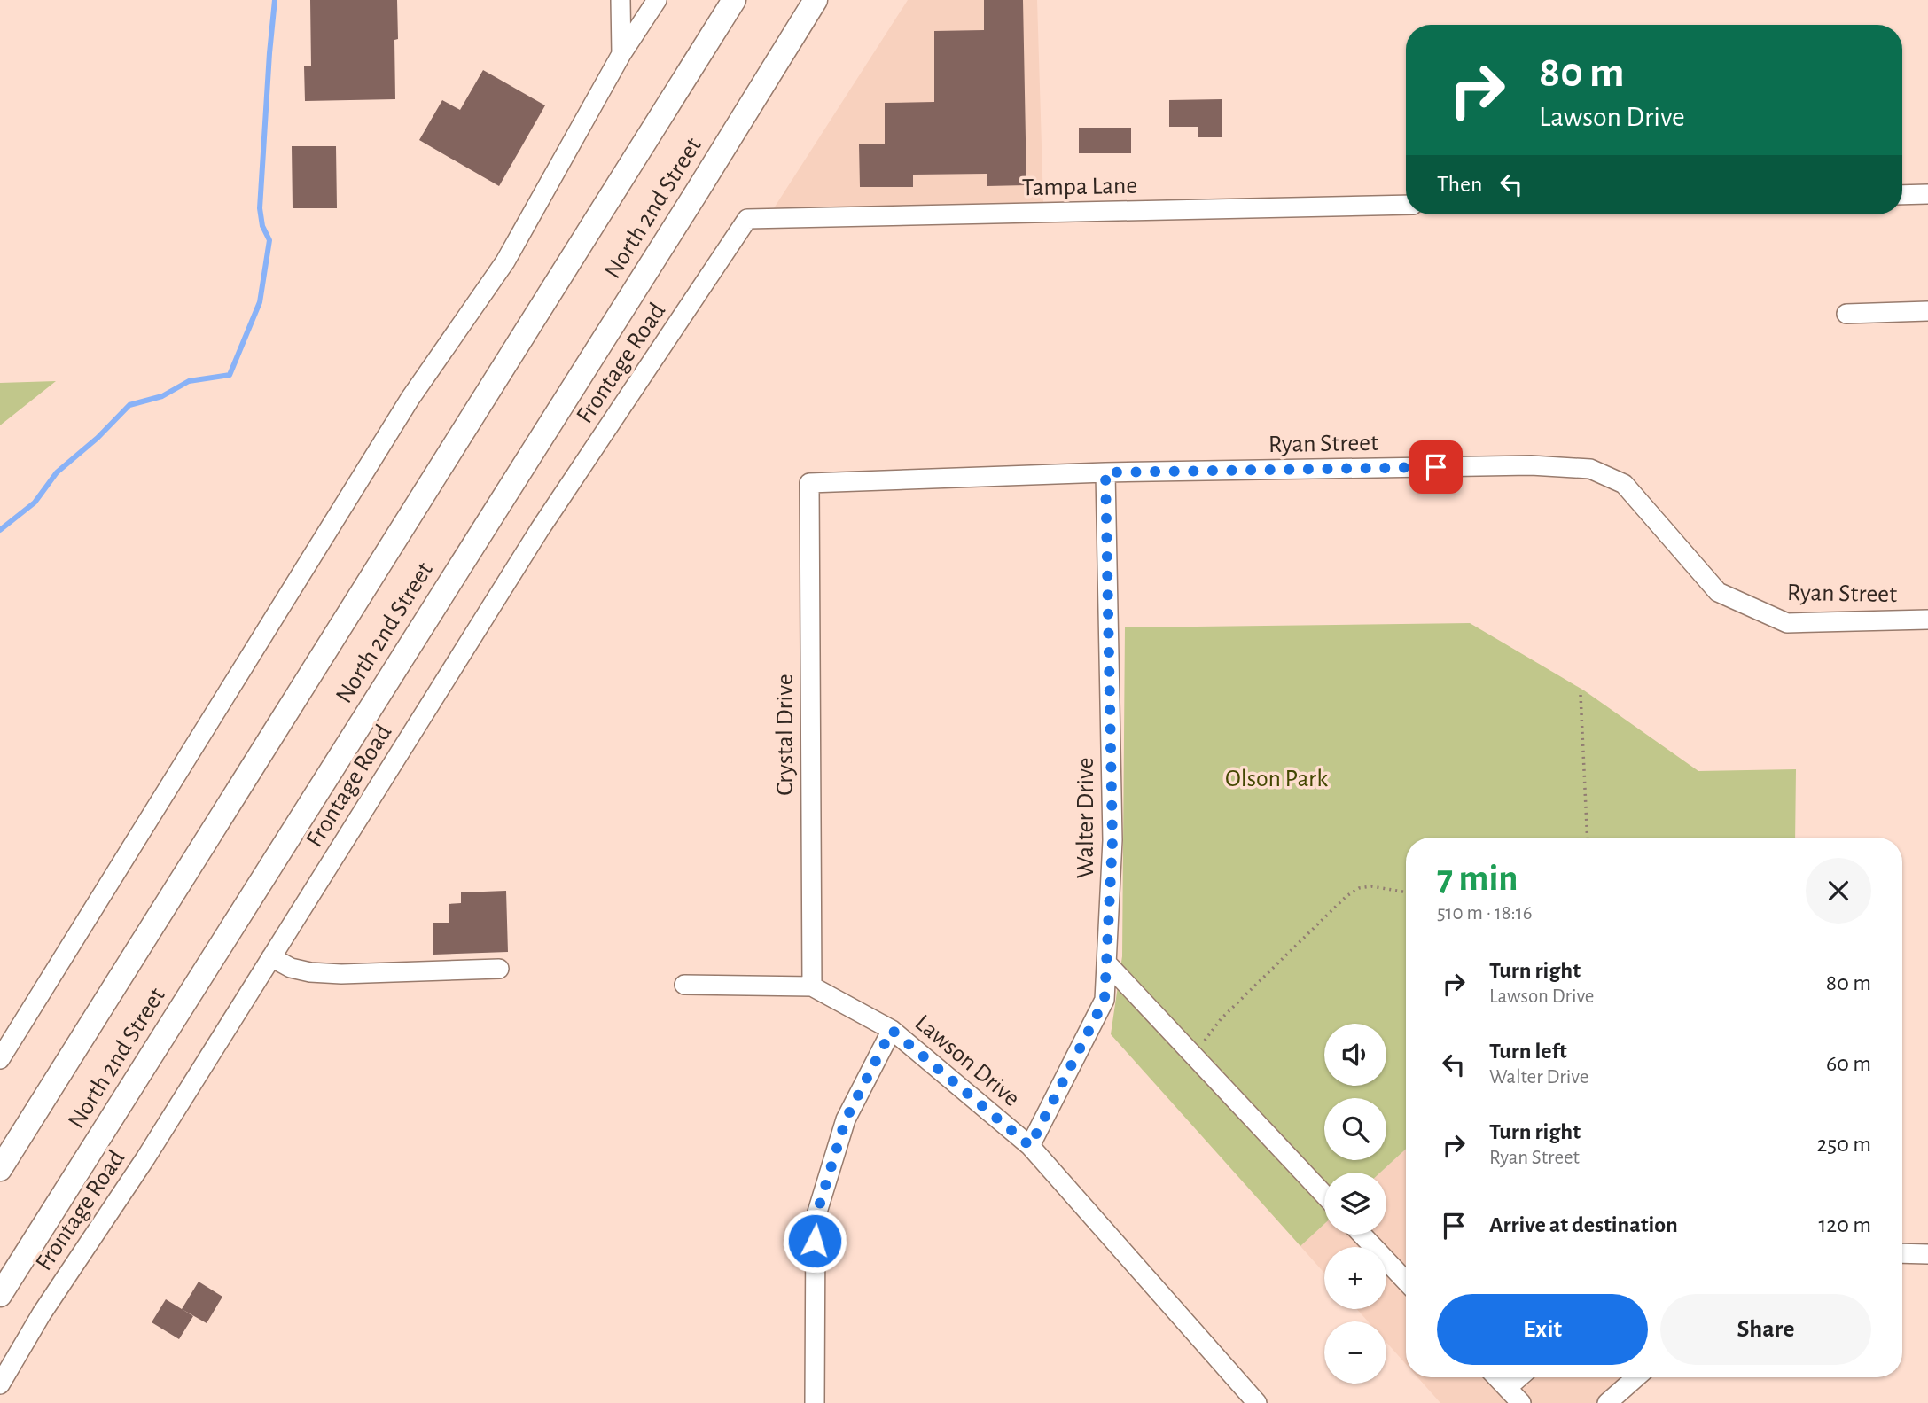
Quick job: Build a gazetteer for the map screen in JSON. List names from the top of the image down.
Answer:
{
  "streets": {
    "main road": ["North 2nd Street"],
    "street": [
      "Tampa Lane",
      "Frontage Road",
      "Ryan Street",
      "Crystal Drive",
      "Walter Drive",
      "Lawson Drive"
    ]
  },
  "crossings": [
    ["Tampa Lane", "Frontage Road"],
    ["Ryan Street", "Crystal Drive"],
    ["Ryan Street", "Walter Drive"],
    ["Crystal Drive", "Lawson Drive"],
    ["Walter Drive", "Lawson Drive"]
  ],
  "parks": ["Olson Park"],
  "page": {
    "turn": ["80 m", "Lawson Drive"],
    "then": "Then",
    "heading": ["7 min", "510 m · 18:16"],
    "list": [
      {
        "name": "Turn right",
        "note": "Lawson Drive",
        "value": "80 m"
      },
      {
        "name": "Turn left",
        "note": "Walter Drive",
        "value": "60 m"
      },
      {
        "name": "Turn right",
        "note": "Ryan Street",
        "value": "250 m"
      },
      {
        "name": "Arrive at destination",
        "value": "120 m"
      }
    ],
    "map_buttons": ["+", "−"],
    "buttons": ["Exit", "Share"]
  }
}
